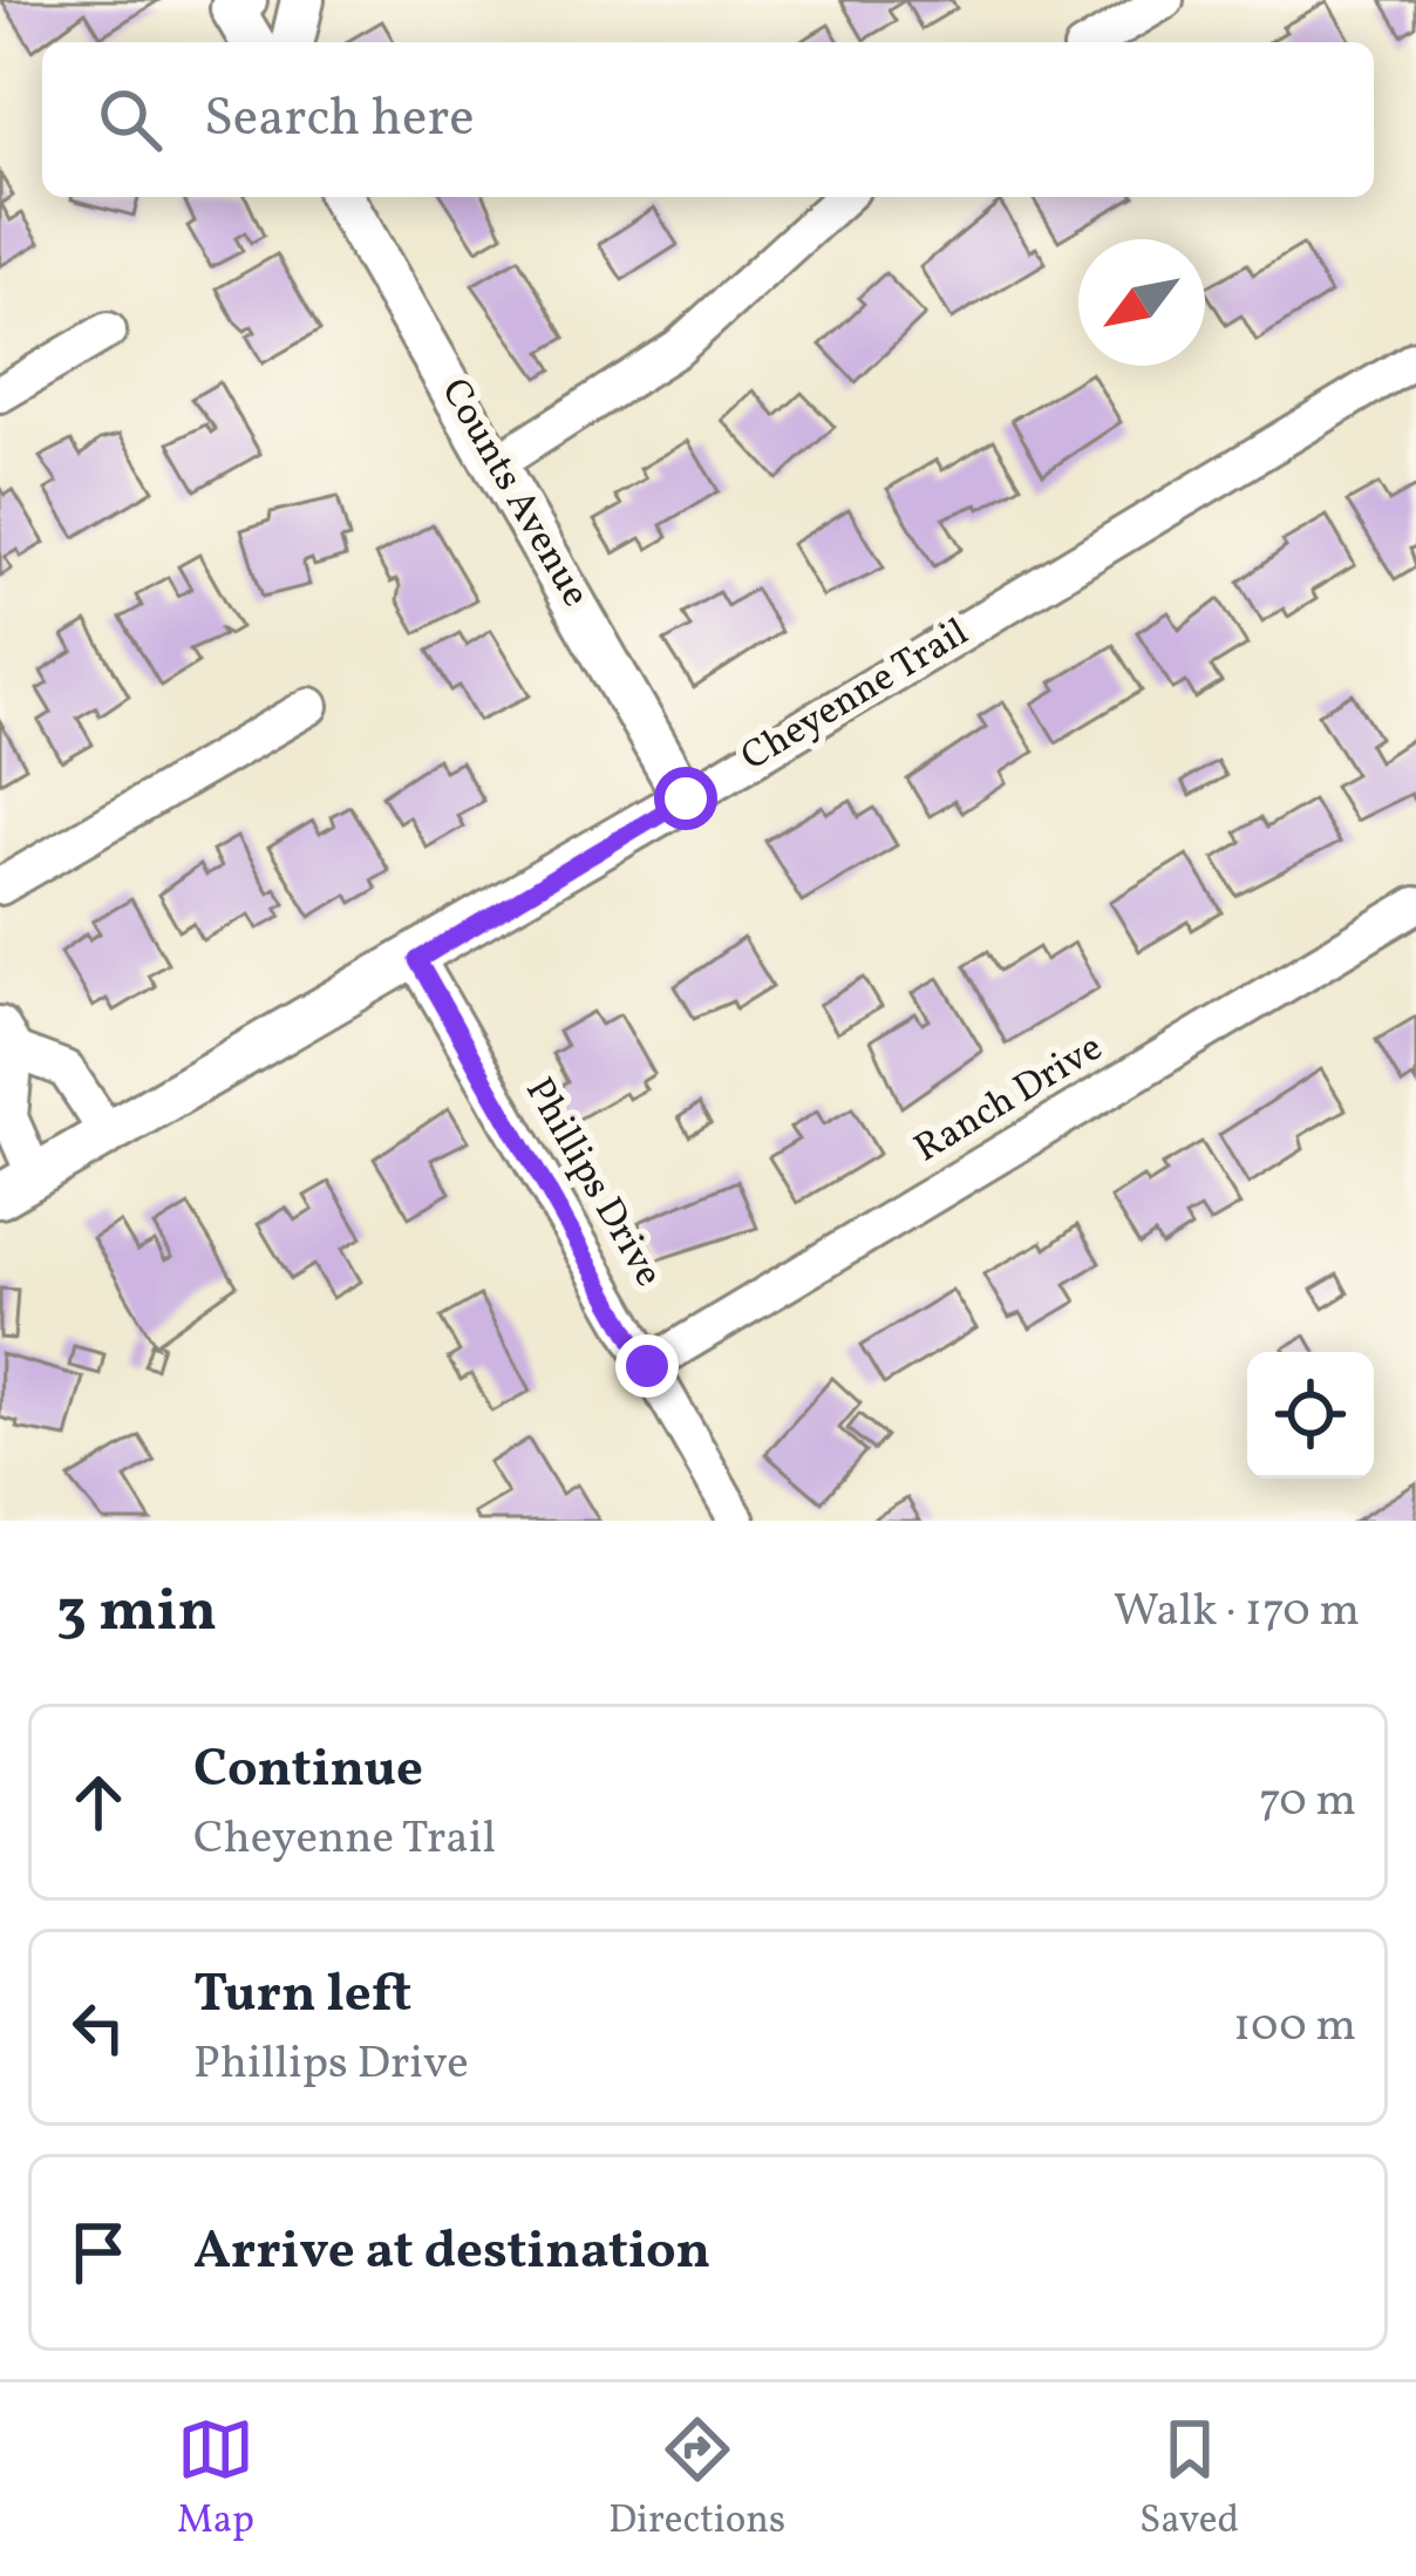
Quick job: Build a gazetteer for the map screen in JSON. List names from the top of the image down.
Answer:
{
  "streets": {
    "street": [
      "Counts Avenue",
      "Cheyenne Trail",
      "Ranch Drive",
      "Phillips Drive"
    ]
  },
  "crossings": [
    ["Counts Avenue", "Cheyenne Trail"],
    ["Cheyenne Trail", "Phillips Drive"],
    ["Ranch Drive", "Phillips Drive"]
  ],
  "north": "bottom left",
  "page": {
    "search": "Search here",
    "heading": ["3 min", "Walk · 170 m"],
    "list": [
      ["Continue", "Cheyenne Trail", "70 m"],
      ["Turn left", "Phillips Drive", "100 m"],
      "Arrive at destination"
    ],
    "nav": ["Map", "Directions", "Saved"]
  }
}
